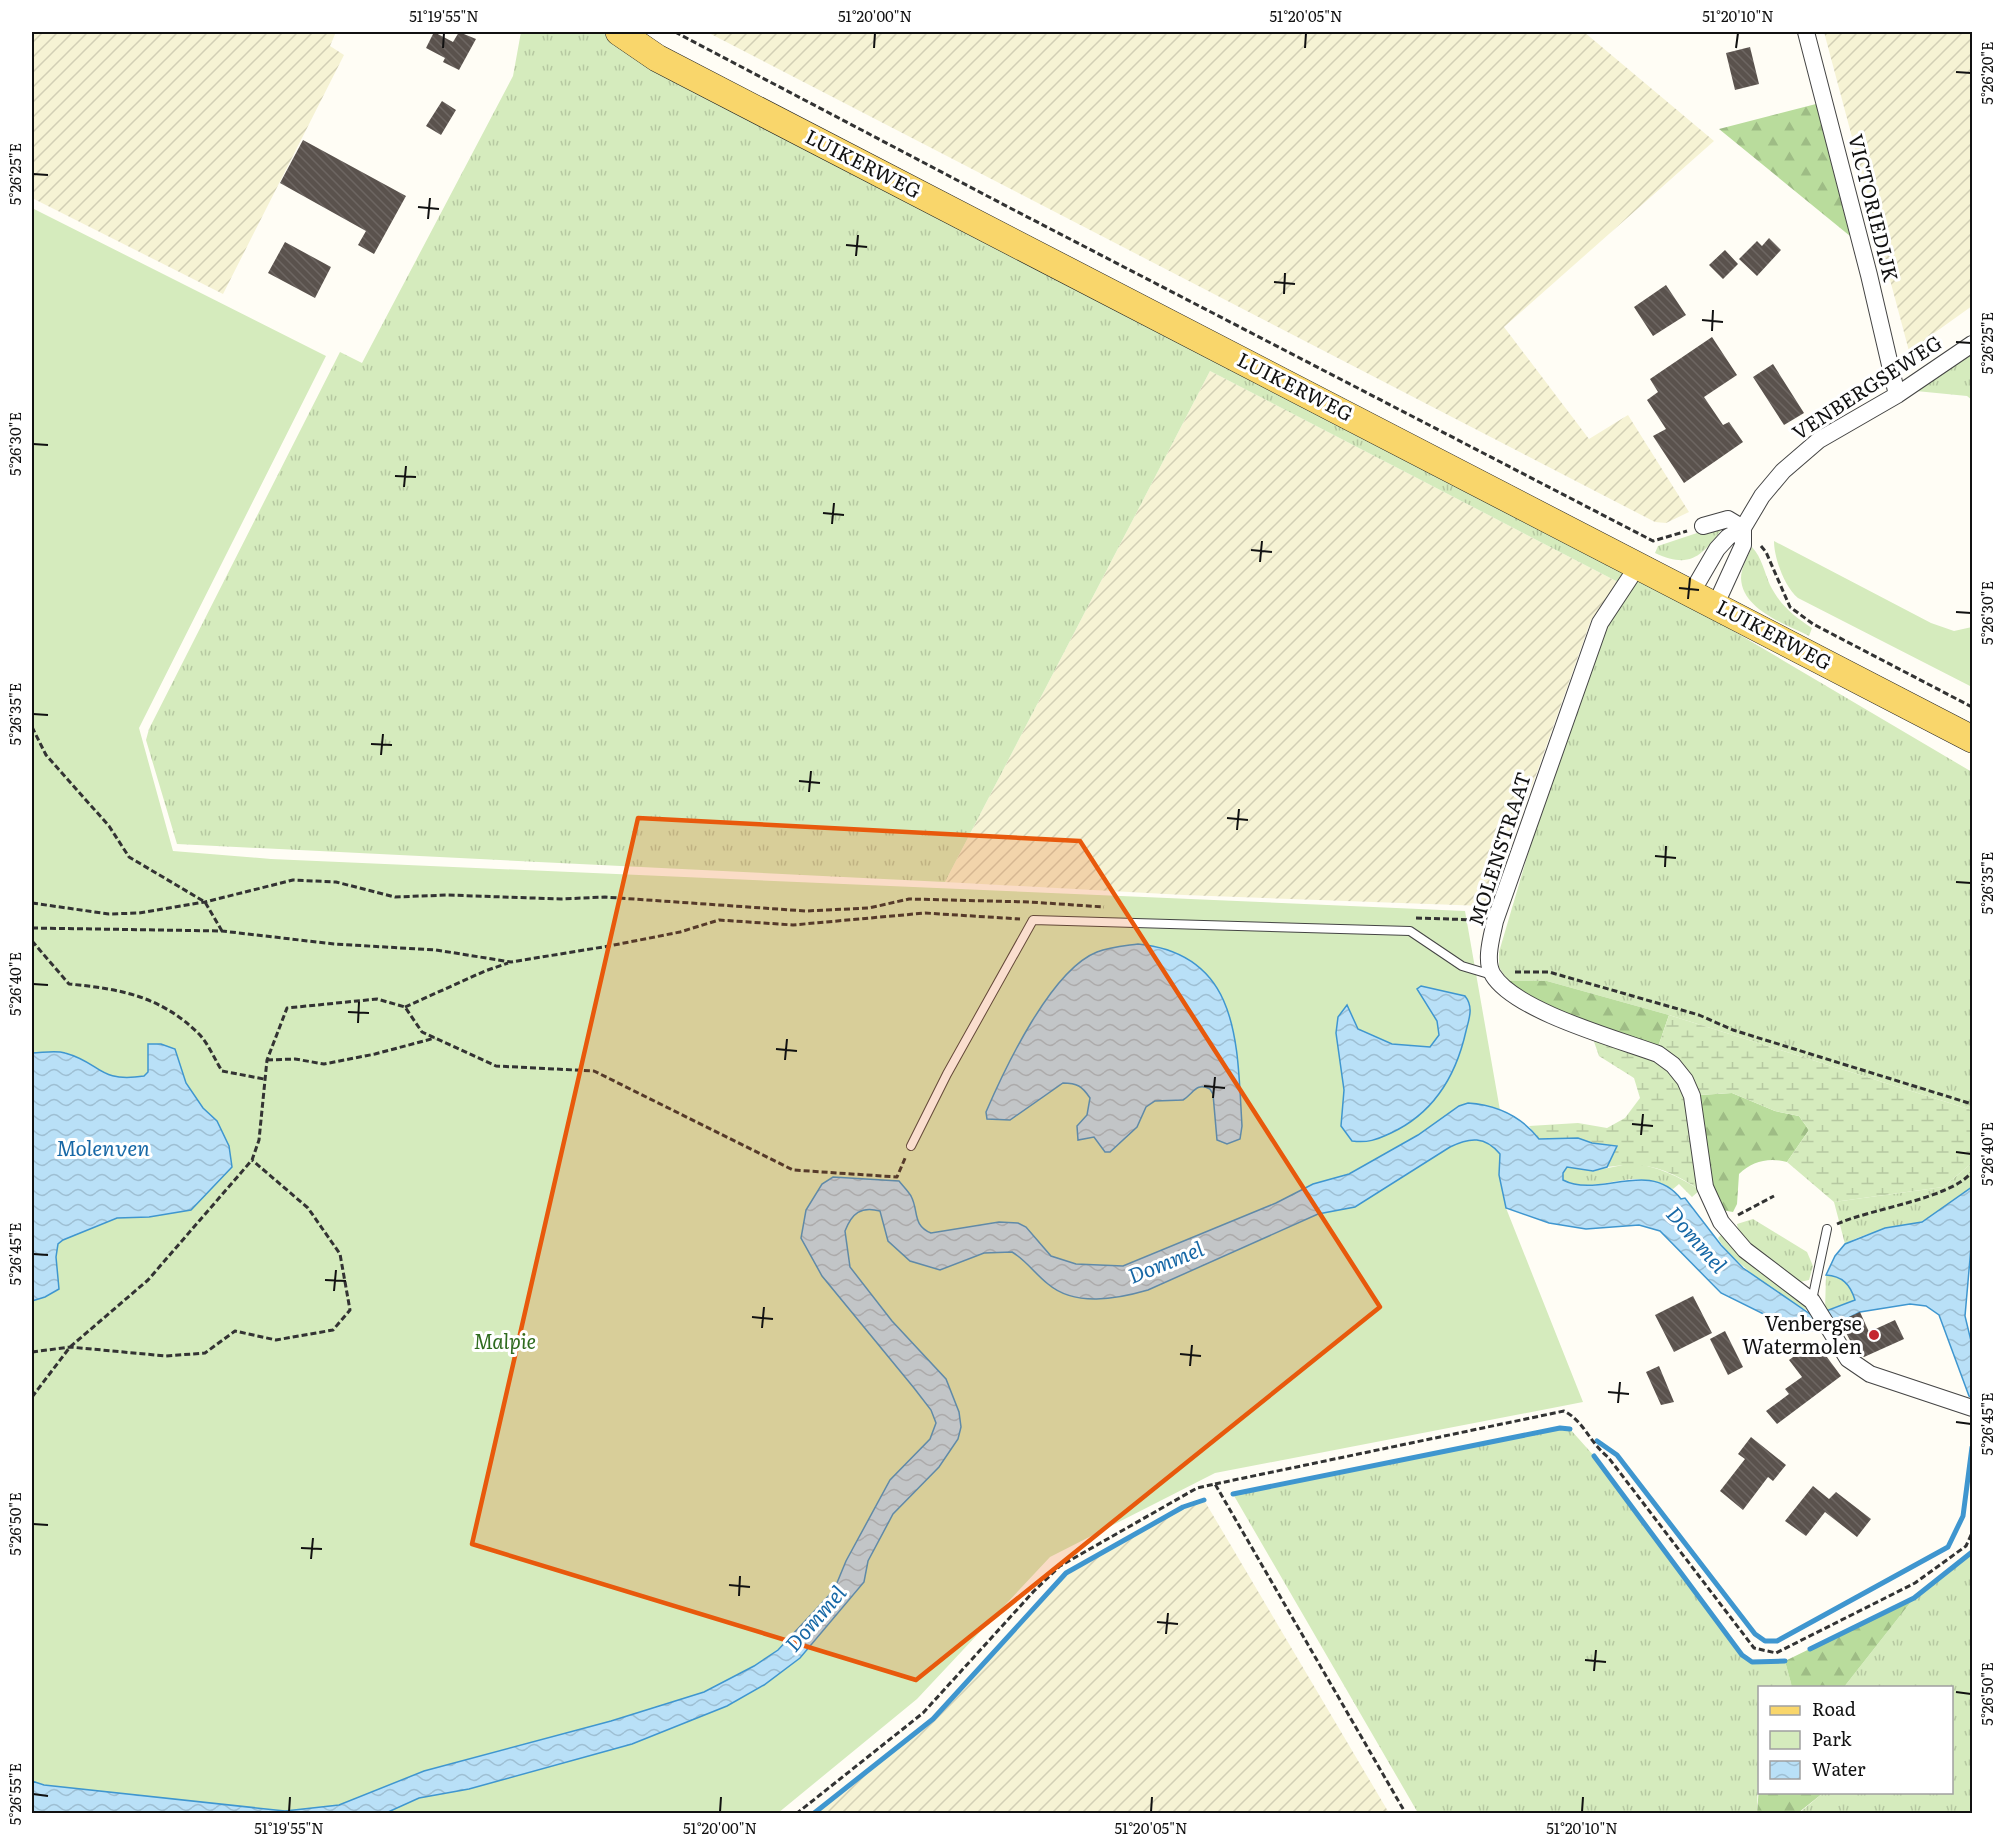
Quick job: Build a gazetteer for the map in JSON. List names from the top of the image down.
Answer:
{
  "streets": {
    "main road": ["LUIKERWEG"],
    "street": ["VICTORIEDIJK", "VENBERGSEWEG", "MOLENSTRAAT"]
  },
  "crossings": [
    ["LUIKERWEG", "VENBERGSEWEG"],
    ["LUIKERWEG", "MOLENSTRAAT"],
    ["VICTORIEDIJK", "VENBERGSEWEG"]
  ],
  "water": ["Molenven", "Dommel"],
  "parks": ["Malpie"],
  "places": ["Venbergse Watermolen"],
  "legend": ["Road", "Park", "Water"],
  "coordinates": [
    "51°19'55\"N",
    "51°20'00\"N",
    "51°20'05\"N",
    "51°20'10\"N",
    "5°26'20\"E",
    "5°26'25\"E",
    "5°26'30\"E",
    "5°26'35\"E",
    "5°26'40\"E",
    "5°26'45\"E",
    "5°26'50\"E",
    "5°26'55\"E"
  ]
}
